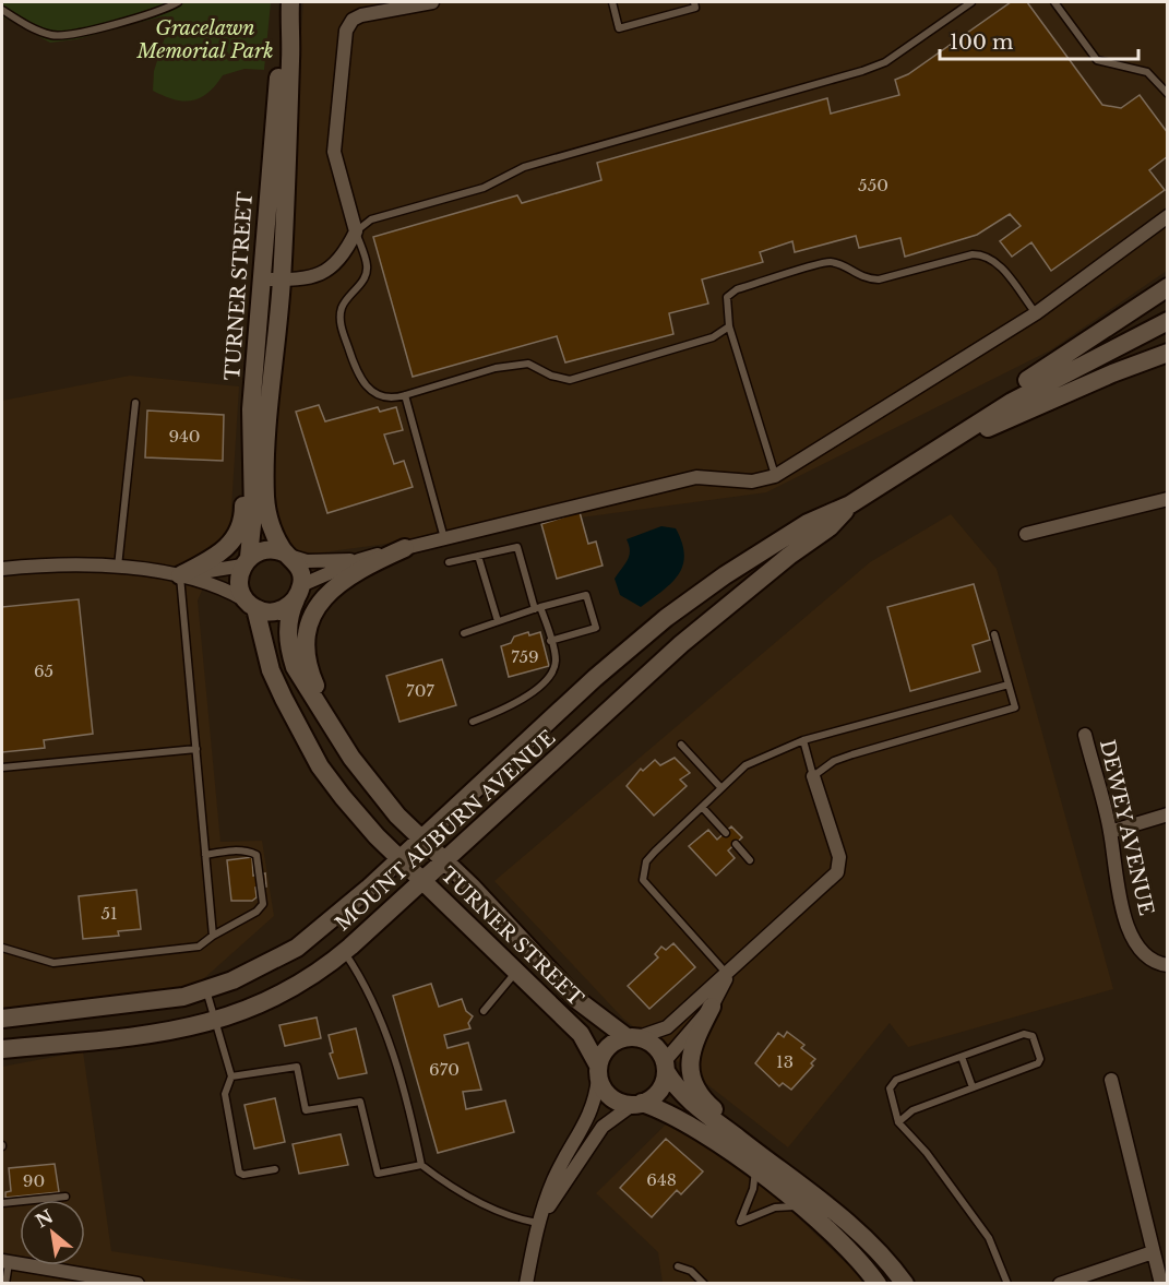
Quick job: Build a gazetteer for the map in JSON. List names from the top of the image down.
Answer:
{
  "streets": {
    "main road": ["TURNER STREET", "MOUNT AUBURN AVENUE"],
    "street": ["DEWEY AVENUE"]
  },
  "crossings": [
    ["TURNER STREET", "MOUNT AUBURN AVENUE"]
  ],
  "parks": ["Gracelawn Memorial Park"],
  "house_numbers": [
    "550",
    "940",
    "759",
    "65",
    "707",
    "51",
    "13",
    "670",
    "648",
    "90"
  ],
  "scale_bar": "100 m",
  "north": "top left"
}
